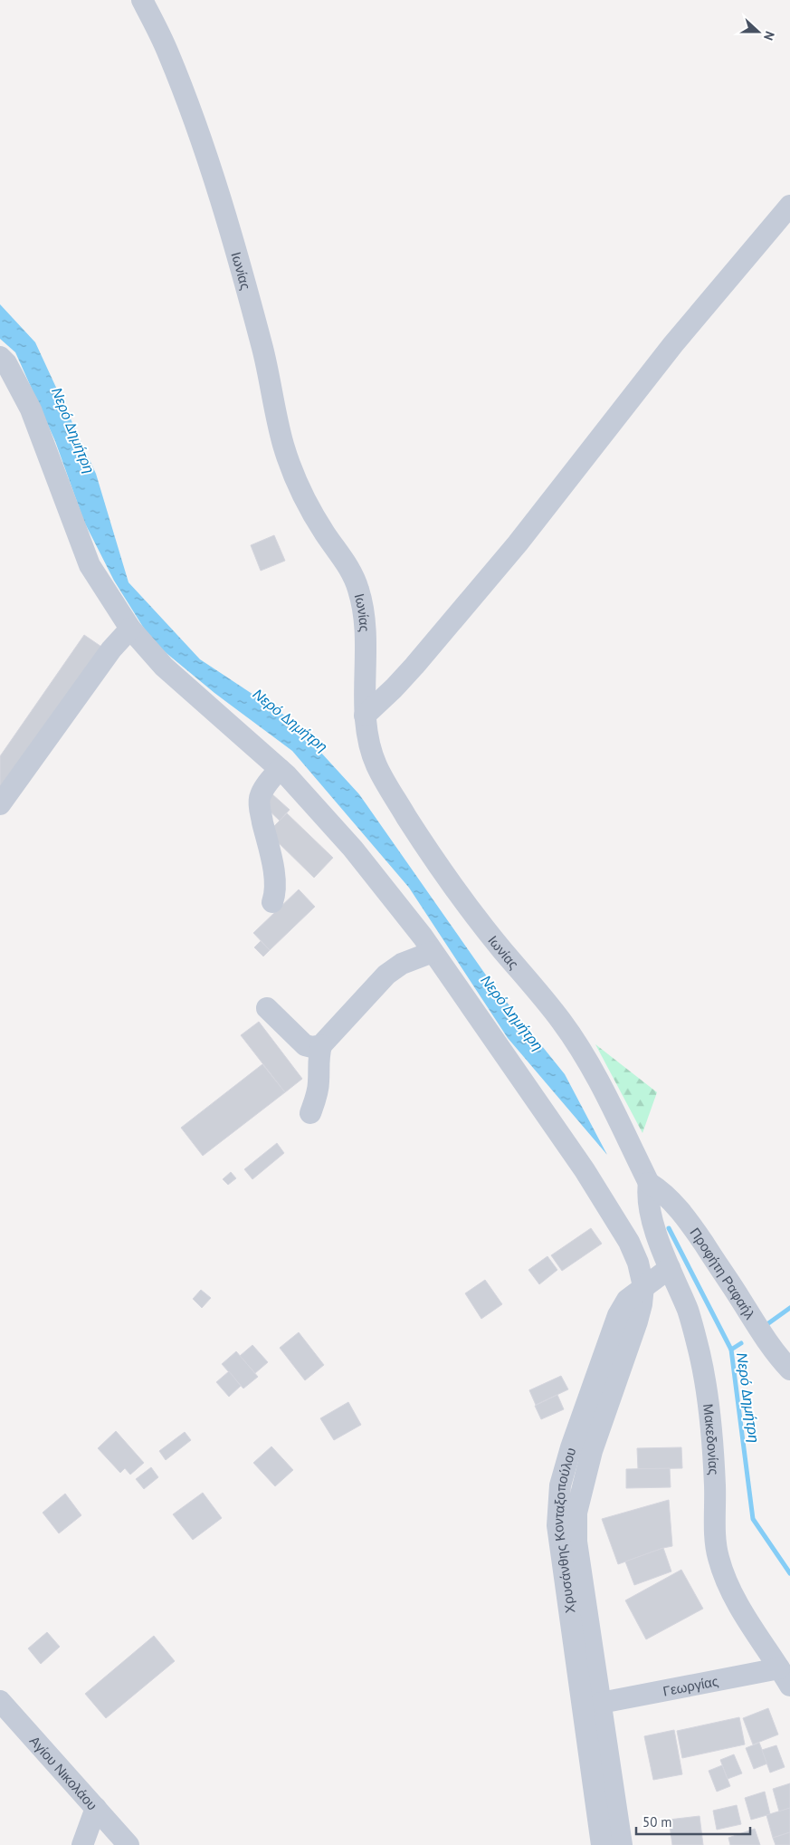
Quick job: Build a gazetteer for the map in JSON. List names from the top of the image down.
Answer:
{
  "streets": {
    "street": [
      "Ιωνίας",
      "Προφήτη Ραφαήλ",
      "Μακεδονίας",
      "Χρυσάνθης Κονταξοπούλου",
      "Γεωργίας",
      "Αγίου Νικολάου"
    ]
  },
  "crossings": [
    ["Ιωνίας", "Προφήτη Ραφαήλ"],
    ["Ιωνίας", "Μακεδονίας"],
    ["Προφήτη Ραφαήλ", "Μακεδονίας"],
    ["Μακεδονίας", "Χρυσάνθης Κονταξοπούλου"],
    ["Μακεδονίας", "Γεωργίας"],
    ["Χρυσάνθης Κονταξοπούλου", "Γεωργίας"]
  ],
  "water": ["Νερό Δημήτρη"],
  "scale_bar": "50 m",
  "north": "right"
}
